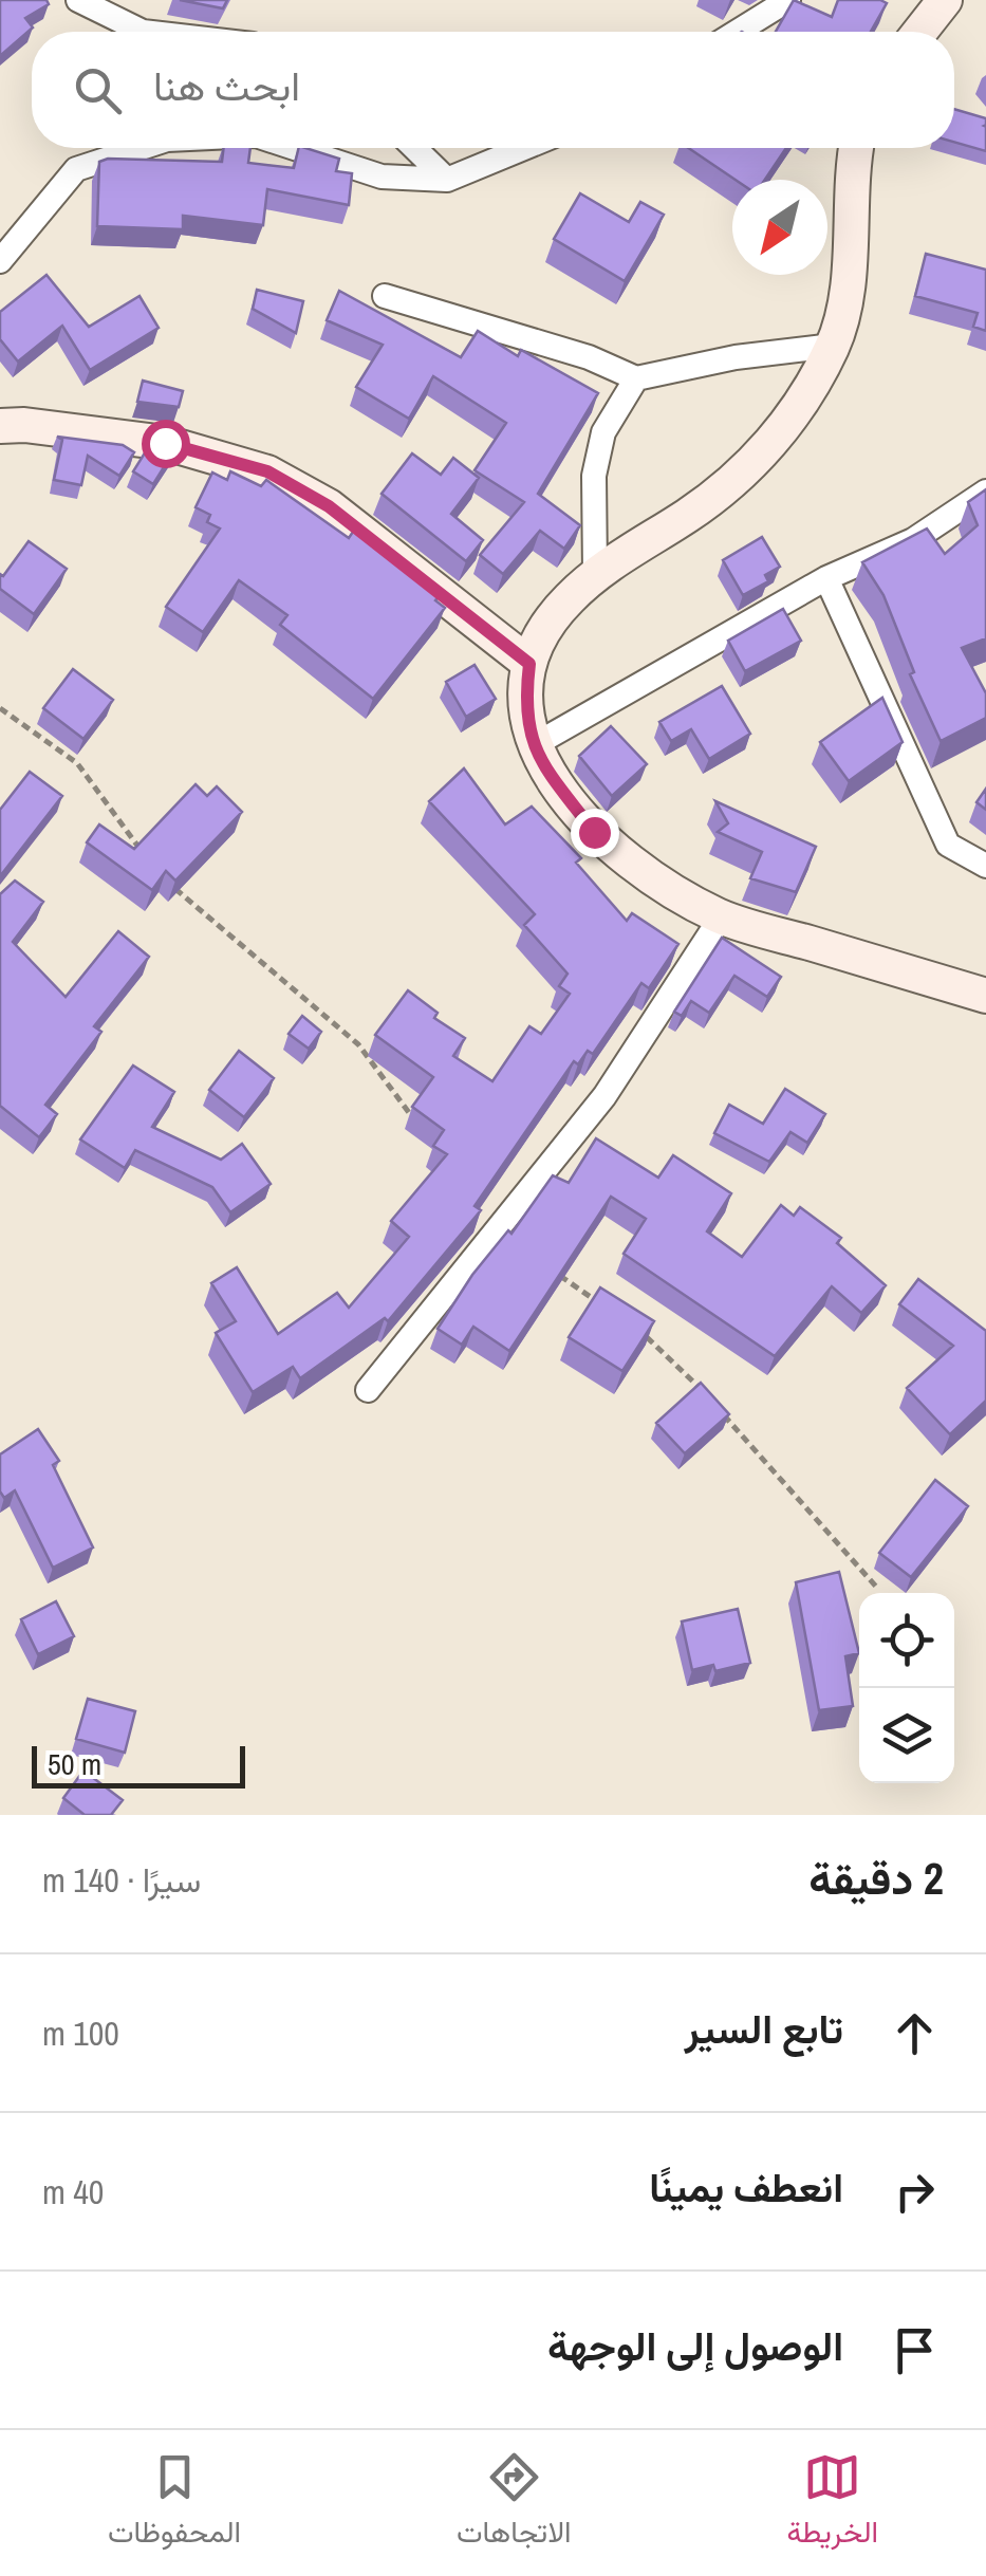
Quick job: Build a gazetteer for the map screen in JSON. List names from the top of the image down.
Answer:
{
  "scale_bar": "50 m",
  "north": "bottom left",
  "page": {
    "search": "ابحث هنا",
    "scale": "50 m",
    "heading": ["2 دقيقة", "سيرًا · 140 m"],
    "list": [
      ["تابع السير", "100 m"],
      ["انعطف يمينًا", "40 m"],
      "الوصول إلى الوجهة"
    ],
    "nav": ["الخريطة", "الاتجاهات", "المحفوظات"]
  }
}
